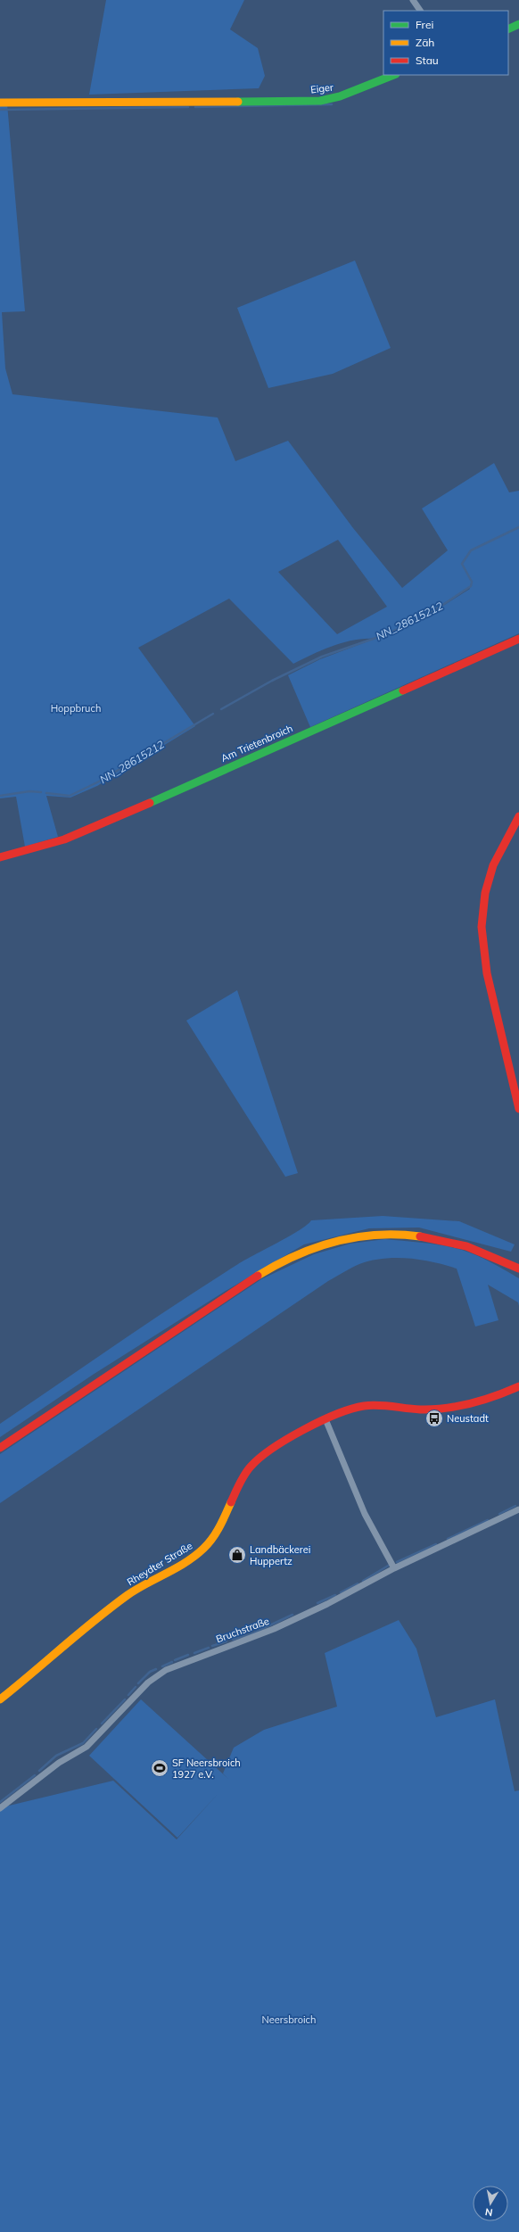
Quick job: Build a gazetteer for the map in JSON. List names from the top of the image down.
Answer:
{
  "streets": {
    "street": [
      "Eiger",
      "Am Trietenbroich",
      "Rheydter Straße",
      "Bruchstraße"
    ]
  },
  "water": ["NN_28615212"],
  "parks": ["Hoppbruch", "Neersbroich"],
  "places": {
    "bus stop": ["Neustadt"],
    "shop": ["Landbäckerei Huppertz"],
    "sports": ["SF Neersbroich 1927 e.V."]
  },
  "legend": ["Frei", "Zäh", "Stau"],
  "north": "bottom"
}
